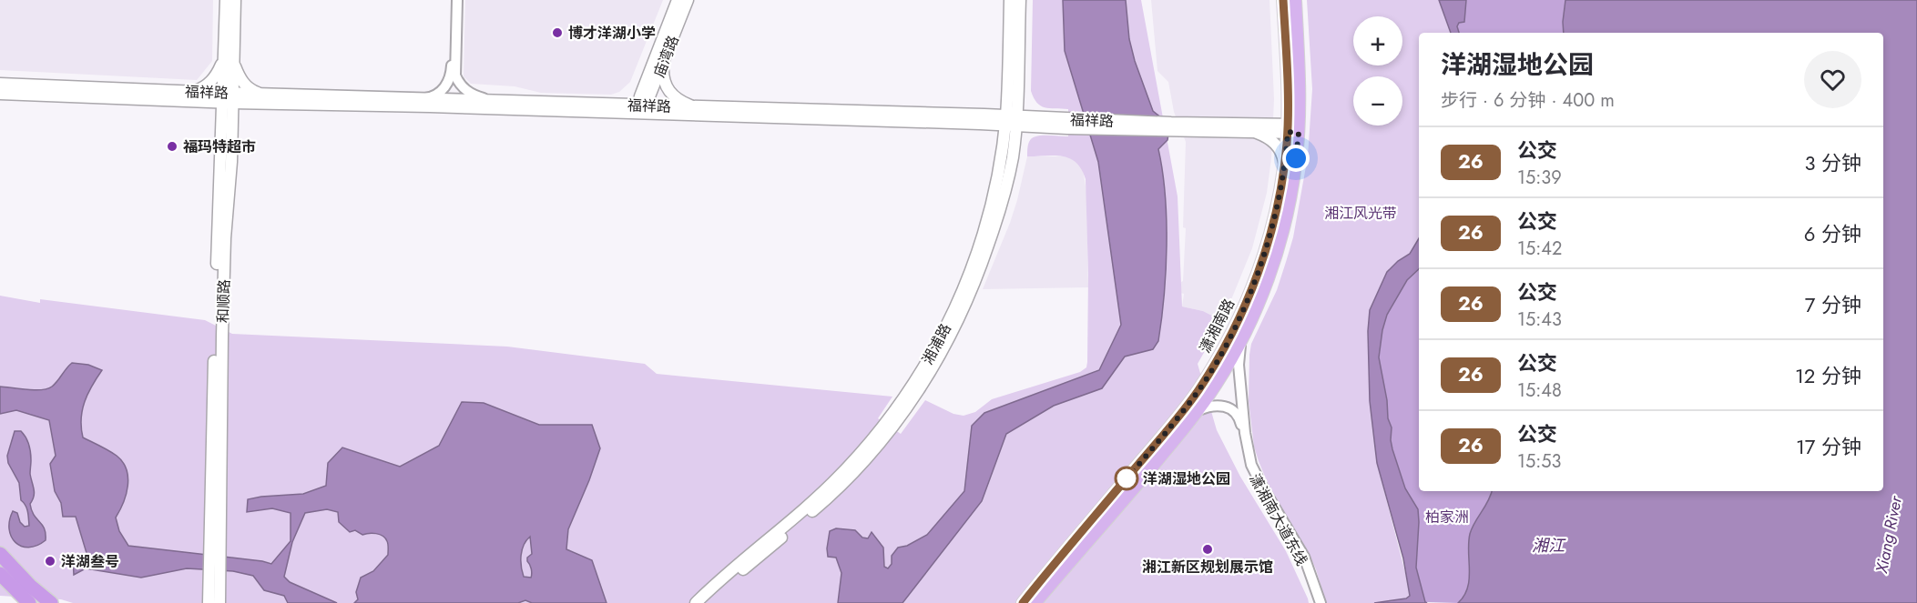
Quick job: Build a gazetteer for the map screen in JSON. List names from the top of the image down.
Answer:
{
  "streets": {
    "main road": [
      "庙湾路",
      "福祥路",
      "和顺路",
      "潇湘南路",
      "湘浦路"
    ],
    "street": ["潇湘南大道东线"]
  },
  "crossings": [
    ["庙湾路", "福祥路"],
    ["福祥路", "和顺路"],
    ["福祥路", "潇湘南路"],
    ["福祥路", "湘浦路"],
    ["潇湘南路", "潇湘南大道东线"]
  ],
  "water": ["Xiang River", "湘江"],
  "parks": ["湘江风光带", "柏家洲"],
  "places": [
    "博才洋湖小学",
    "福玛特超市",
    "洋湖湿地公园",
    "湘江新区规划展示馆",
    "洋湖叁号"
  ],
  "lines": ["bus line 26"],
  "page": {
    "map_buttons": ["+", "−"],
    "heading": ["洋湖湿地公园", "步行 · 6 分钟 · 400 m"],
    "list": [
      {
        "mark": "26",
        "name": "公交",
        "note": "15:39",
        "value": "3 分钟"
      },
      {
        "mark": "26",
        "name": "公交",
        "note": "15:42",
        "value": "6 分钟"
      },
      {
        "mark": "26",
        "name": "公交",
        "note": "15:43",
        "value": "7 分钟"
      },
      {
        "mark": "26",
        "name": "公交",
        "note": "15:48",
        "value": "12 分钟"
      },
      {
        "mark": "26",
        "name": "公交",
        "note": "15:53",
        "value": "17 分钟"
      }
    ]
  }
}
